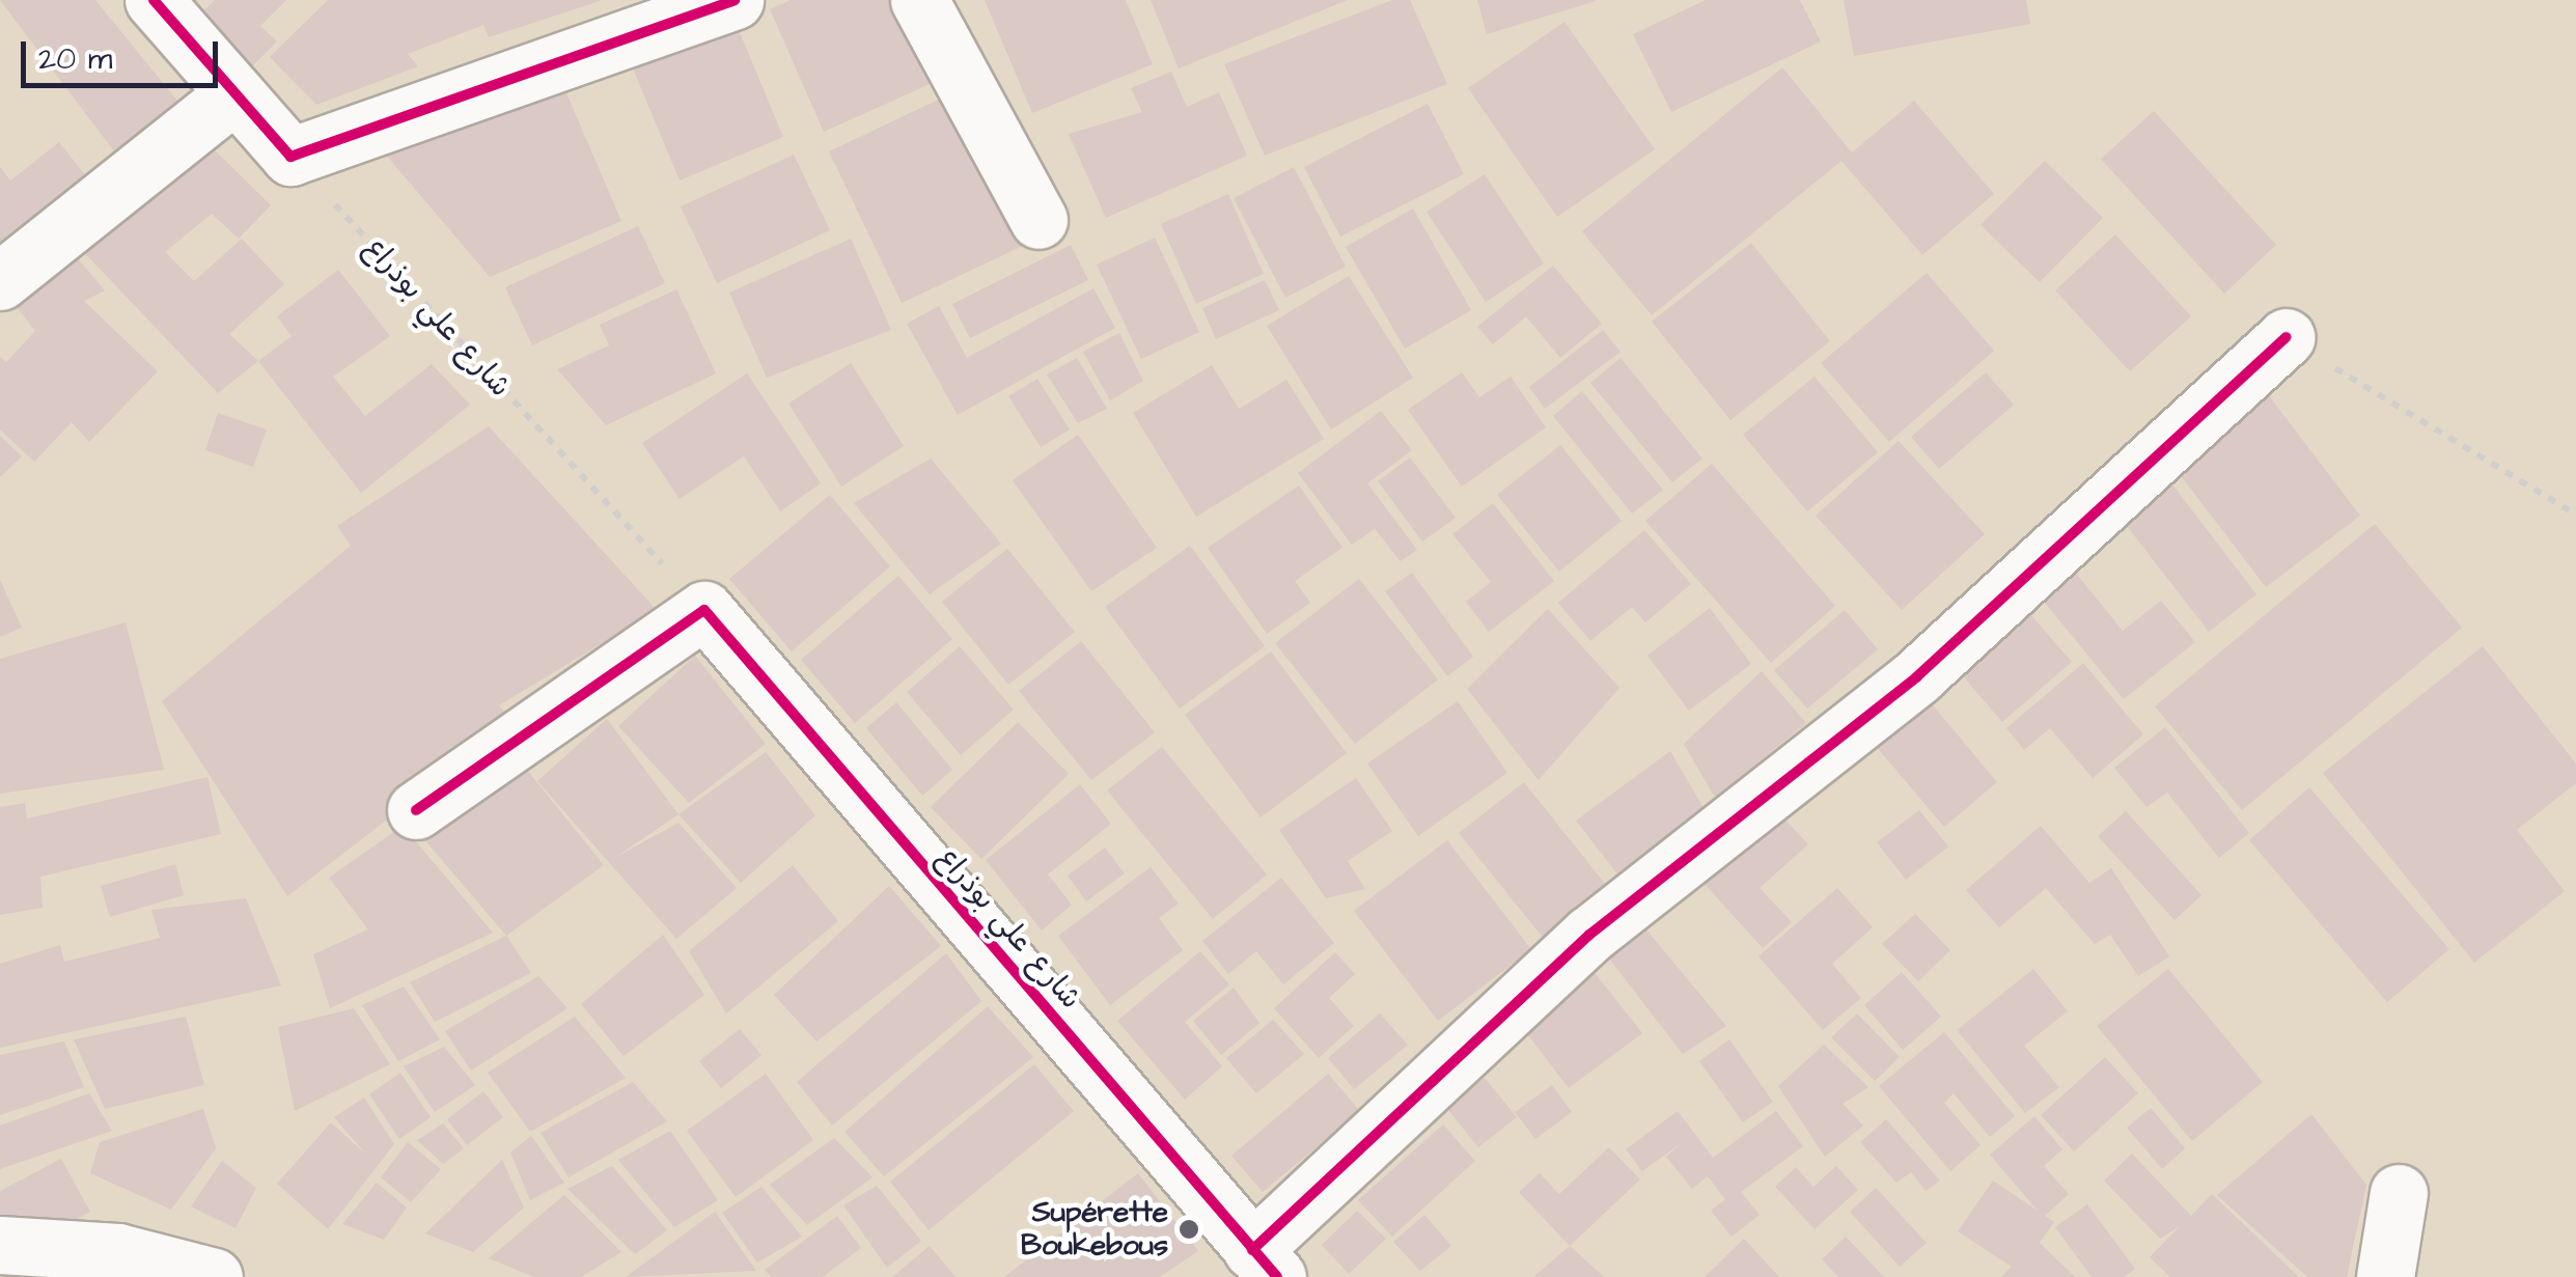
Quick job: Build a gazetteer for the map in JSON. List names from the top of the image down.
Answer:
{
  "streets": {
    "street": ["شارع علي بوذراع"]
  },
  "places": ["Supérette Boukebous"],
  "scale_bar": "20 m"
}
